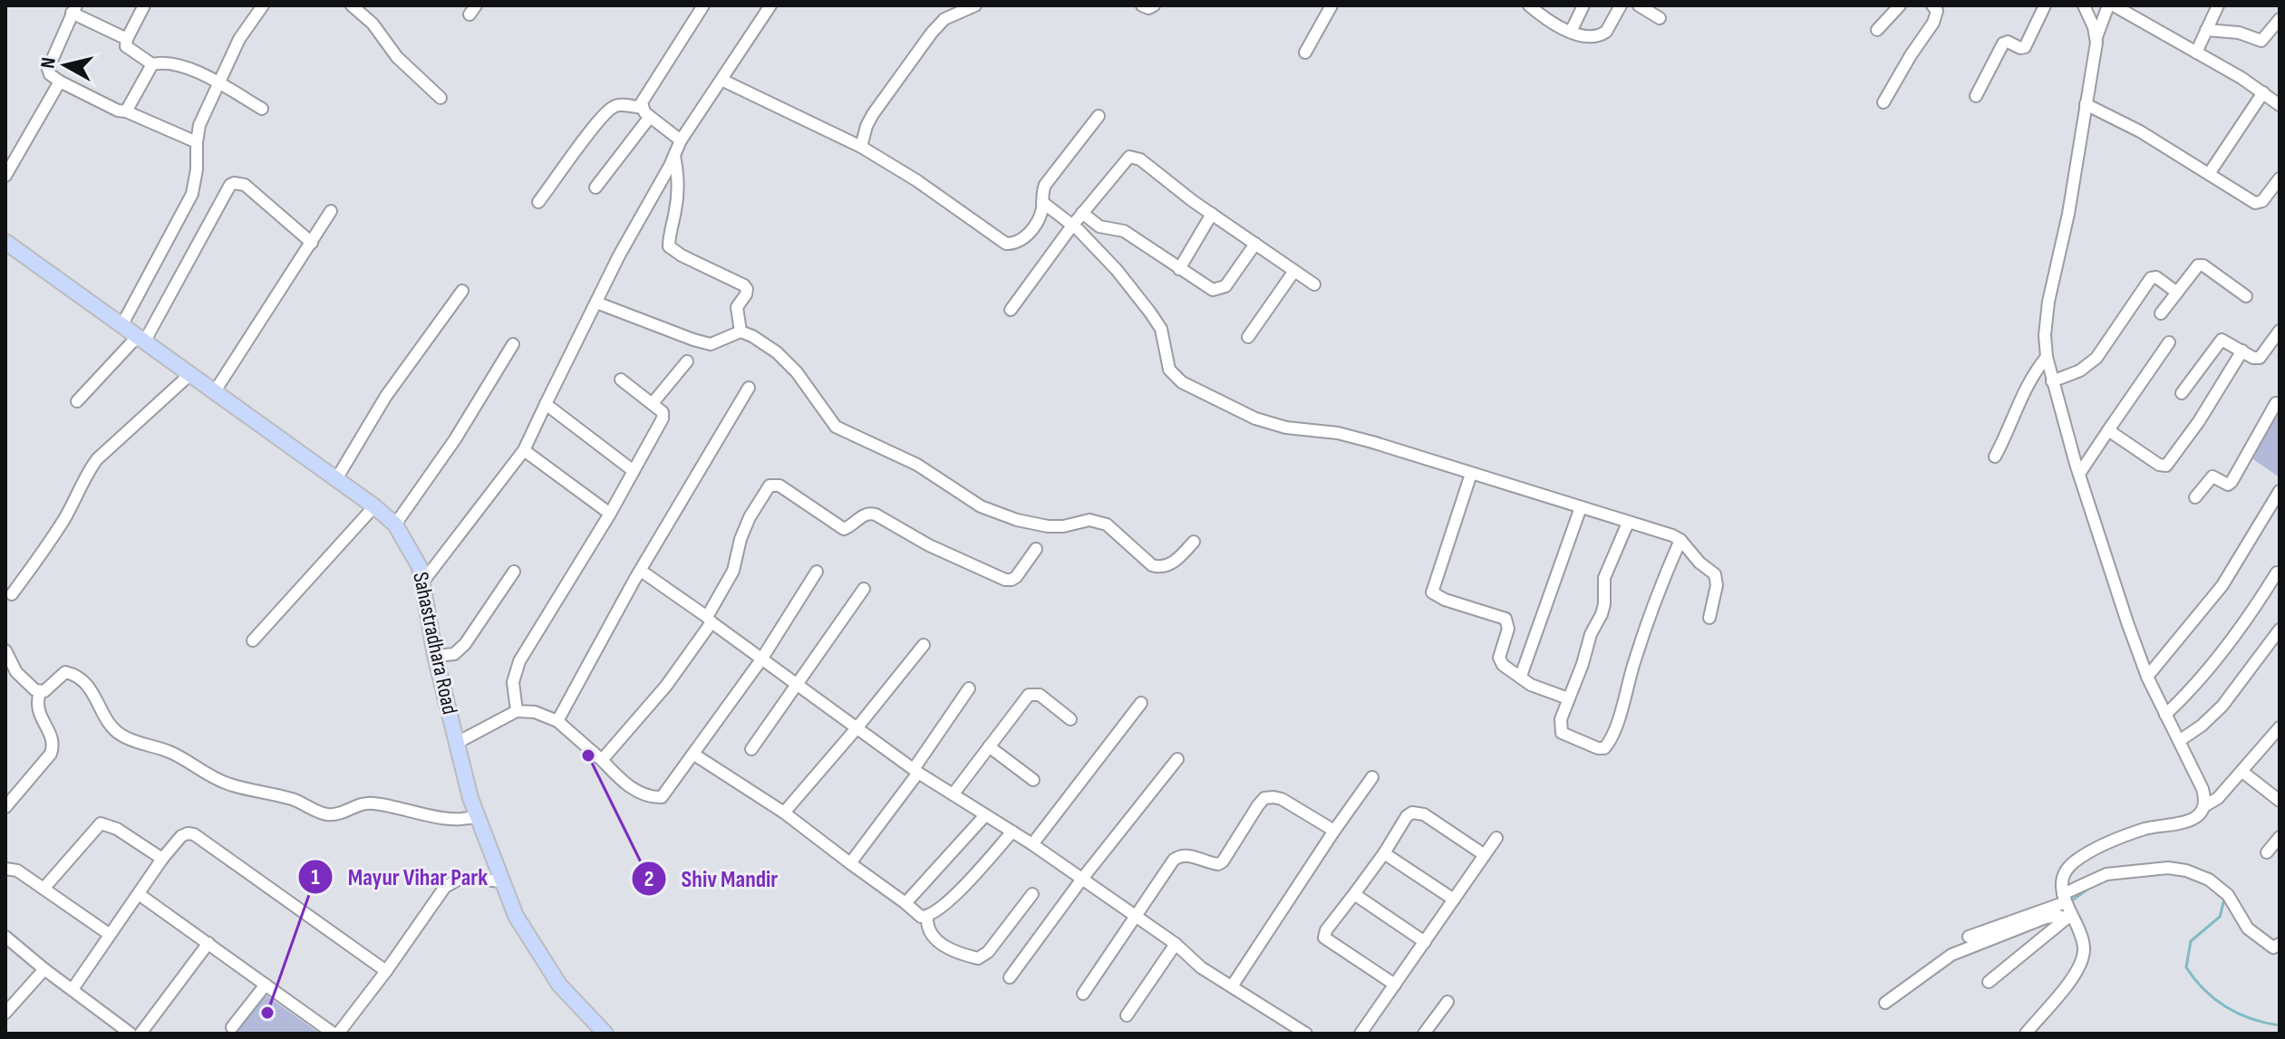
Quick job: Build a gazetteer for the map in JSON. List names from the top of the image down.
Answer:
{
  "streets": {
    "main road": ["Sahastradhara Road"]
  },
  "places": ["Shiv Mandir", "Mayur Vihar Park"],
  "north": "left"
}
